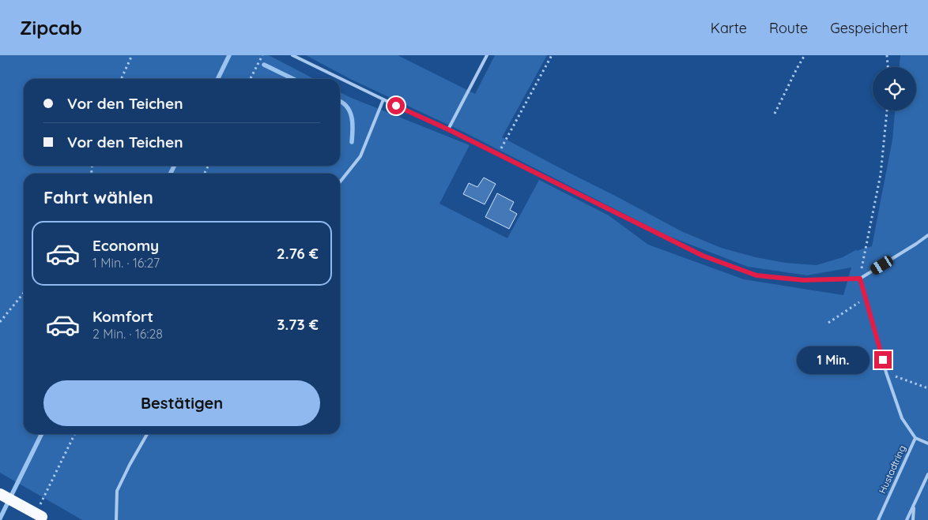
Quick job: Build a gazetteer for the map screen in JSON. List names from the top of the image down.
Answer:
{
  "streets": {
    "lane": ["Hustadtring"]
  },
  "page": {
    "header": "Zipcab",
    "nav": ["Karte", "Route", "Gespeichert"],
    "banner": ["Vor den Teichen", "Vor den Teichen"],
    "heading": "Fahrt wählen",
    "list": [
      {
        "name": "Economy",
        "note": "1 Min. · 16:27",
        "value": "2.76 €"
      },
      {
        "name": "Komfort",
        "note": "2 Min. · 16:28",
        "value": "3.73 €"
      }
    ],
    "bubble": "1 Min.",
    "buttons": "Bestätigen"
  }
}
